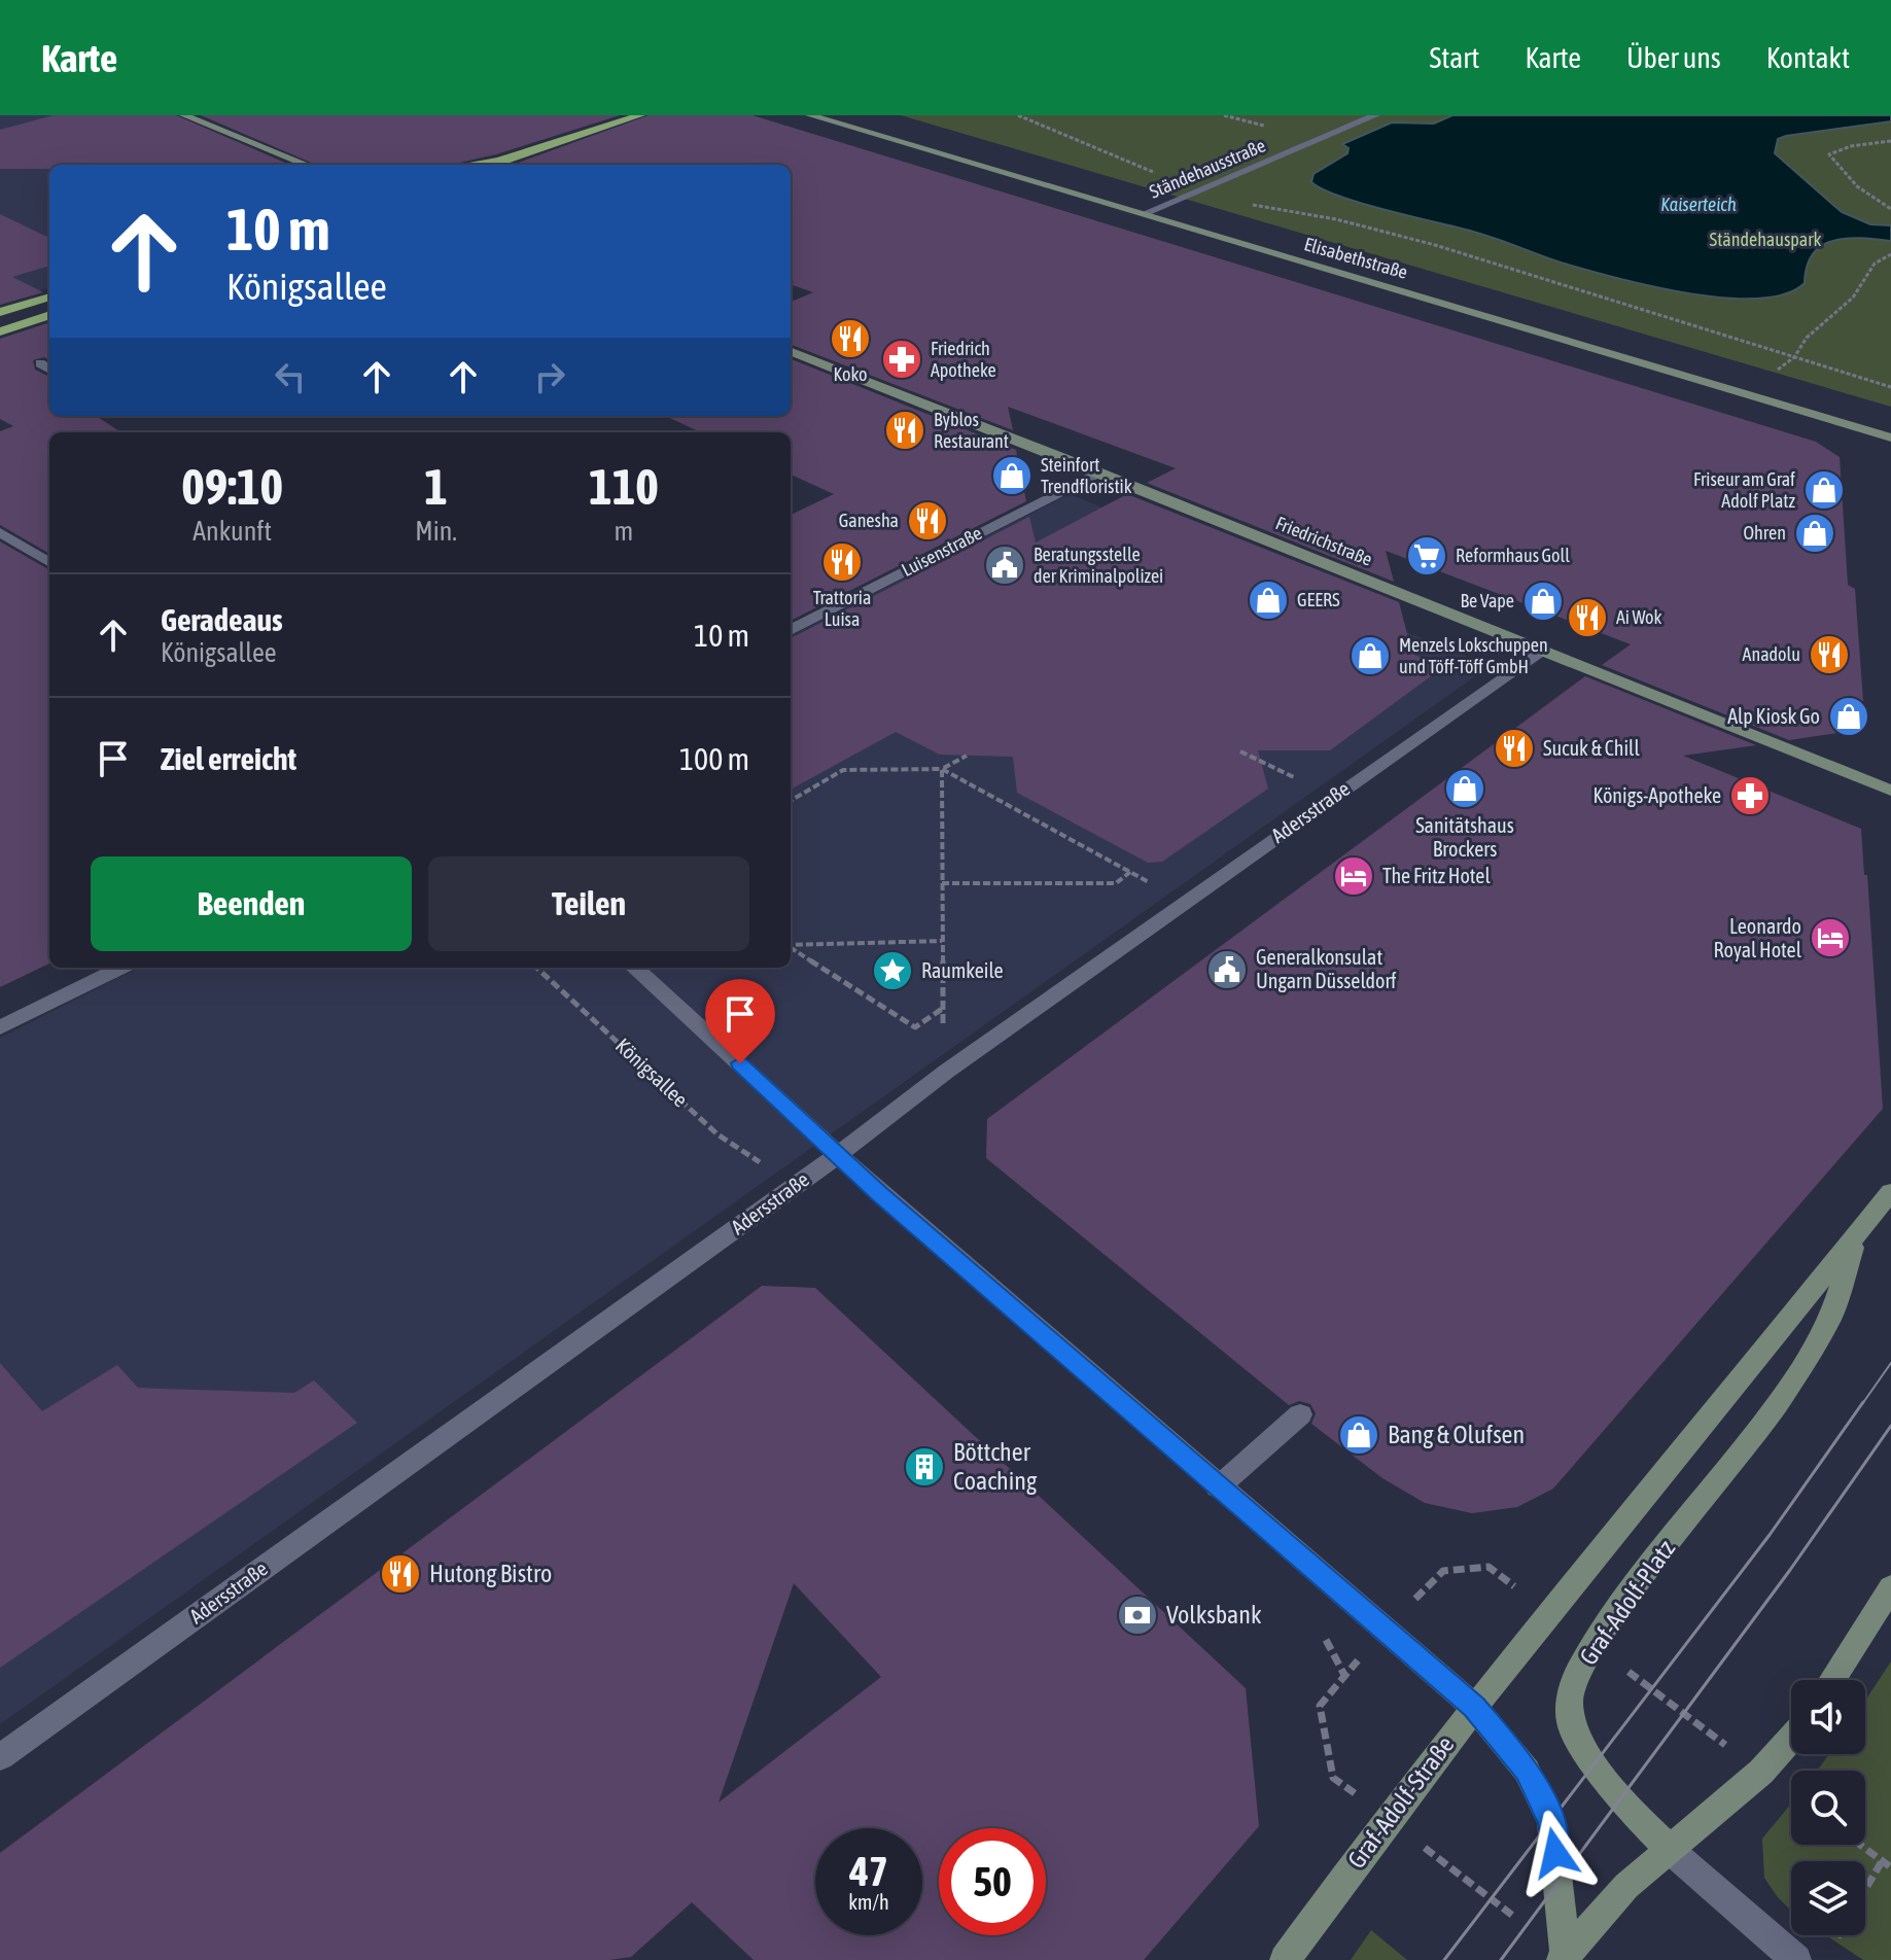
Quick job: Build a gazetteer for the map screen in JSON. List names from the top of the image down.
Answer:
{
  "streets": {
    "main road": [
      "Elisabethstraße",
      "Friedrichstraße",
      "Graf-Adolf-Platz",
      "Graf-Adolf-Straße"
    ],
    "street": ["Ständehausstraße", "Luisenstraße", "Adersstraße"],
    "path": ["Königsallee"]
  },
  "crossings": [
    ["Ständehausstraße", "Elisabethstraße"],
    ["Friedrichstraße", "Luisenstraße"],
    ["Friedrichstraße", "Adersstraße"],
    ["Graf-Adolf-Platz", "Graf-Adolf-Straße"]
  ],
  "water": ["Kaiserteich"],
  "parks": ["Ständehauspark"],
  "places": {
    "restaurant": [
      "Koko",
      "Byblos Restaurant",
      "Ganesha",
      "Trattoria Luisa",
      "Ai Wok",
      "Anadolu",
      "Sucuk & Chill",
      "Hutong Bistro"
    ],
    "pharmacy": ["Friedrich Apotheke", "Königs-Apotheke"],
    "shop": [
      "Steinfort Trendfloristik",
      "Friseur am Graf Adolf Platz",
      "Ohren",
      "GEERS",
      "Be Vape",
      "Menzels Lokschuppen und Töff-Töff GmbH",
      "Alp Kiosk Go",
      "Sanitätshaus Brockers",
      "Bang & Olufsen"
    ],
    "supermarket": ["Reformhaus Goll"],
    "public building": ["Beratungsstelle der Kriminalpolizei", "Generalkonsulat Ungarn Düsseldorf"],
    "hotel": ["The Fritz Hotel", "Leonardo Royal Hotel"],
    "place": ["Raumkeile"],
    "building": ["Böttcher Coaching"],
    "bank": ["Volksbank"]
  },
  "page": {
    "header": "Karte",
    "nav": [
      "Start",
      "Karte",
      "Über uns",
      "Kontakt"
    ],
    "turn": ["10 m", "Königsallee"],
    "eta": [
      "09:10",
      "Ankunft",
      "1",
      "Min.",
      "110",
      "m"
    ],
    "list": [
      {
        "name": "Geradeaus",
        "note": "Königsallee",
        "value": "10 m"
      },
      {
        "name": "Ziel erreicht",
        "value": "100 m"
      }
    ],
    "buttons": ["Beenden", "Teilen"],
    "speed": "47 km/h",
    "limit": "50"
  }
}
